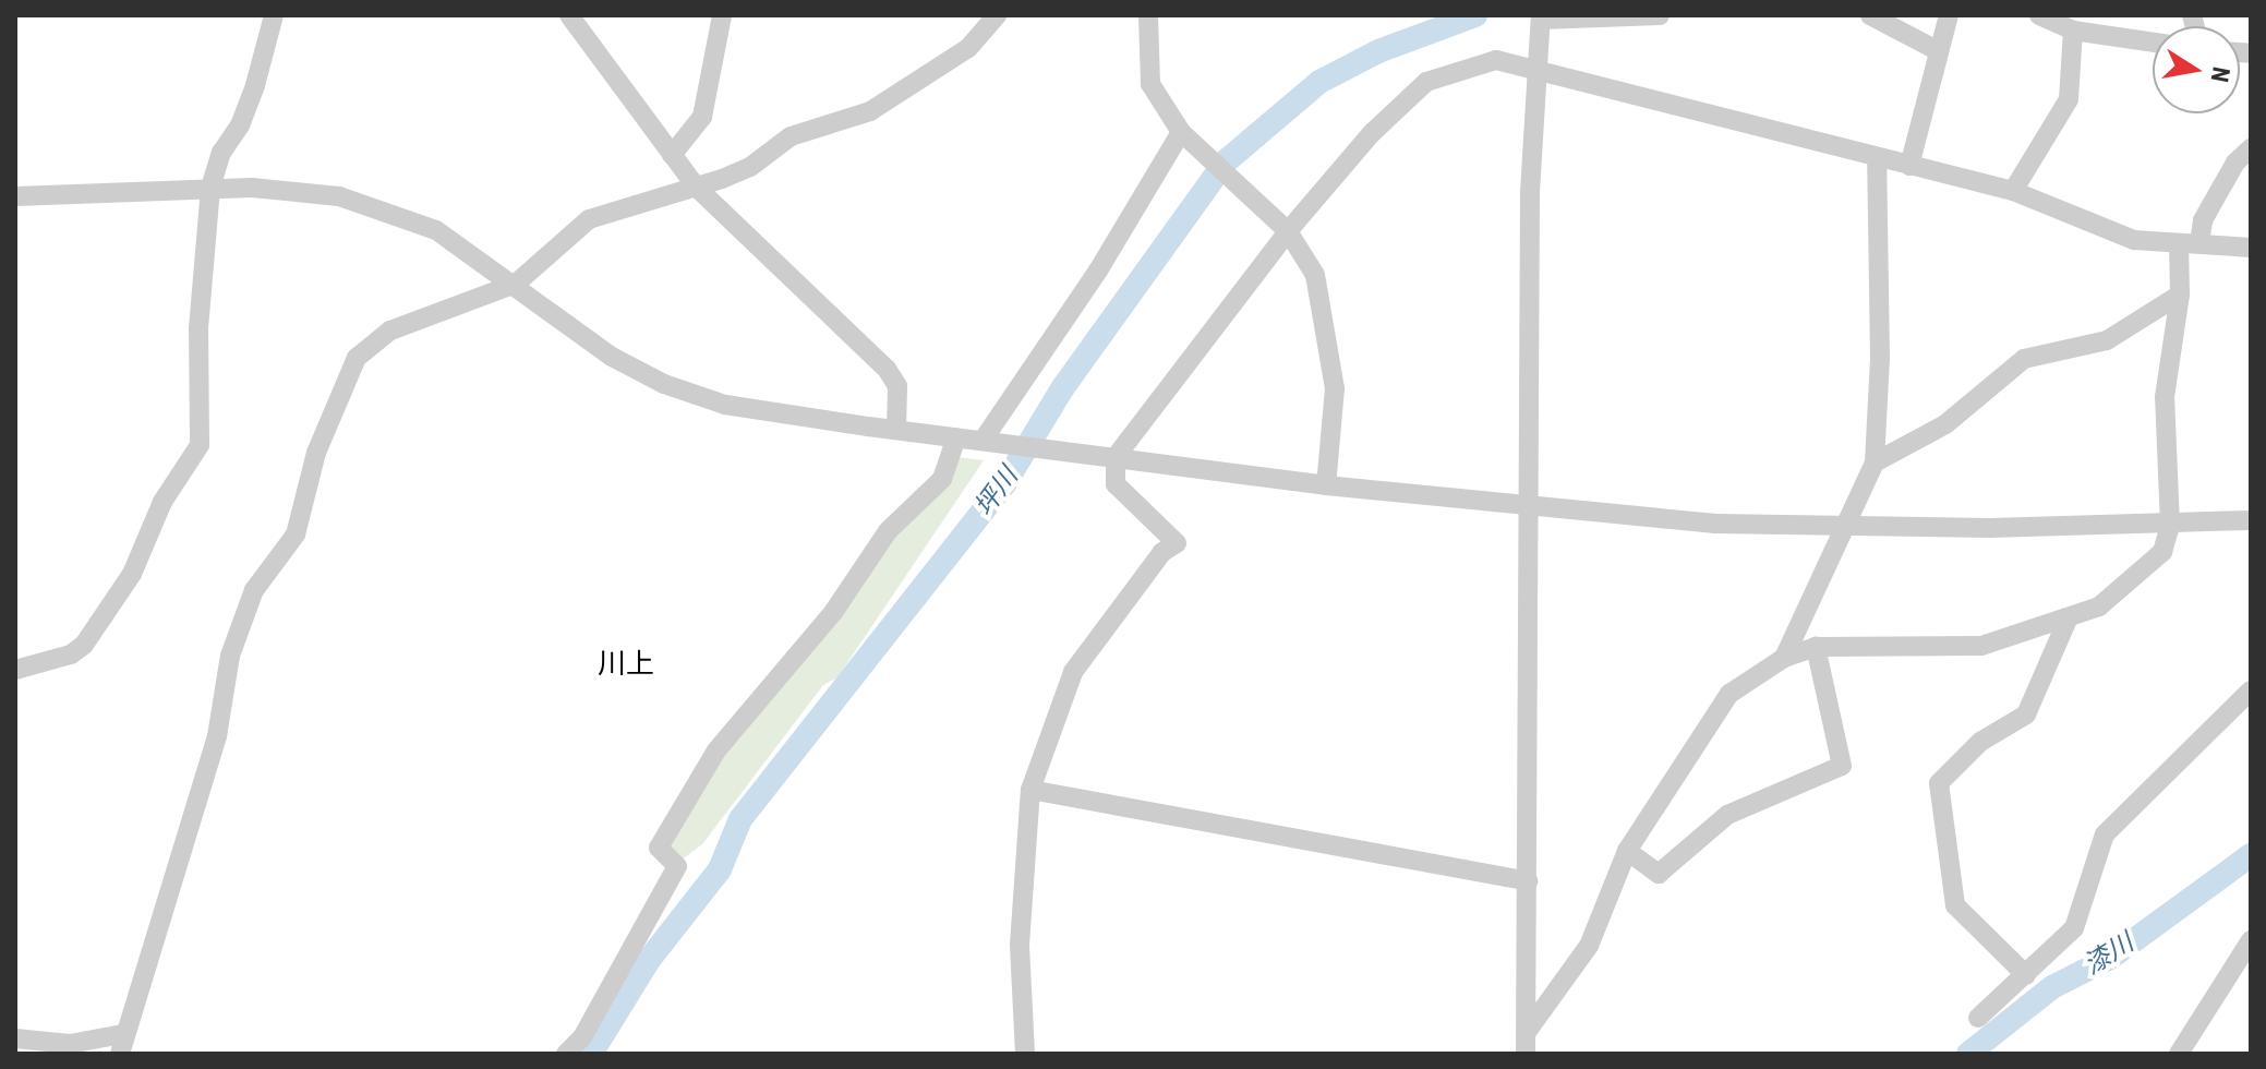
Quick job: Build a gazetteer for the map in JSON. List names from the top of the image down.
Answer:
{
  "districts": ["川上"],
  "water": ["坪川", "漆川"],
  "north": "right"
}
